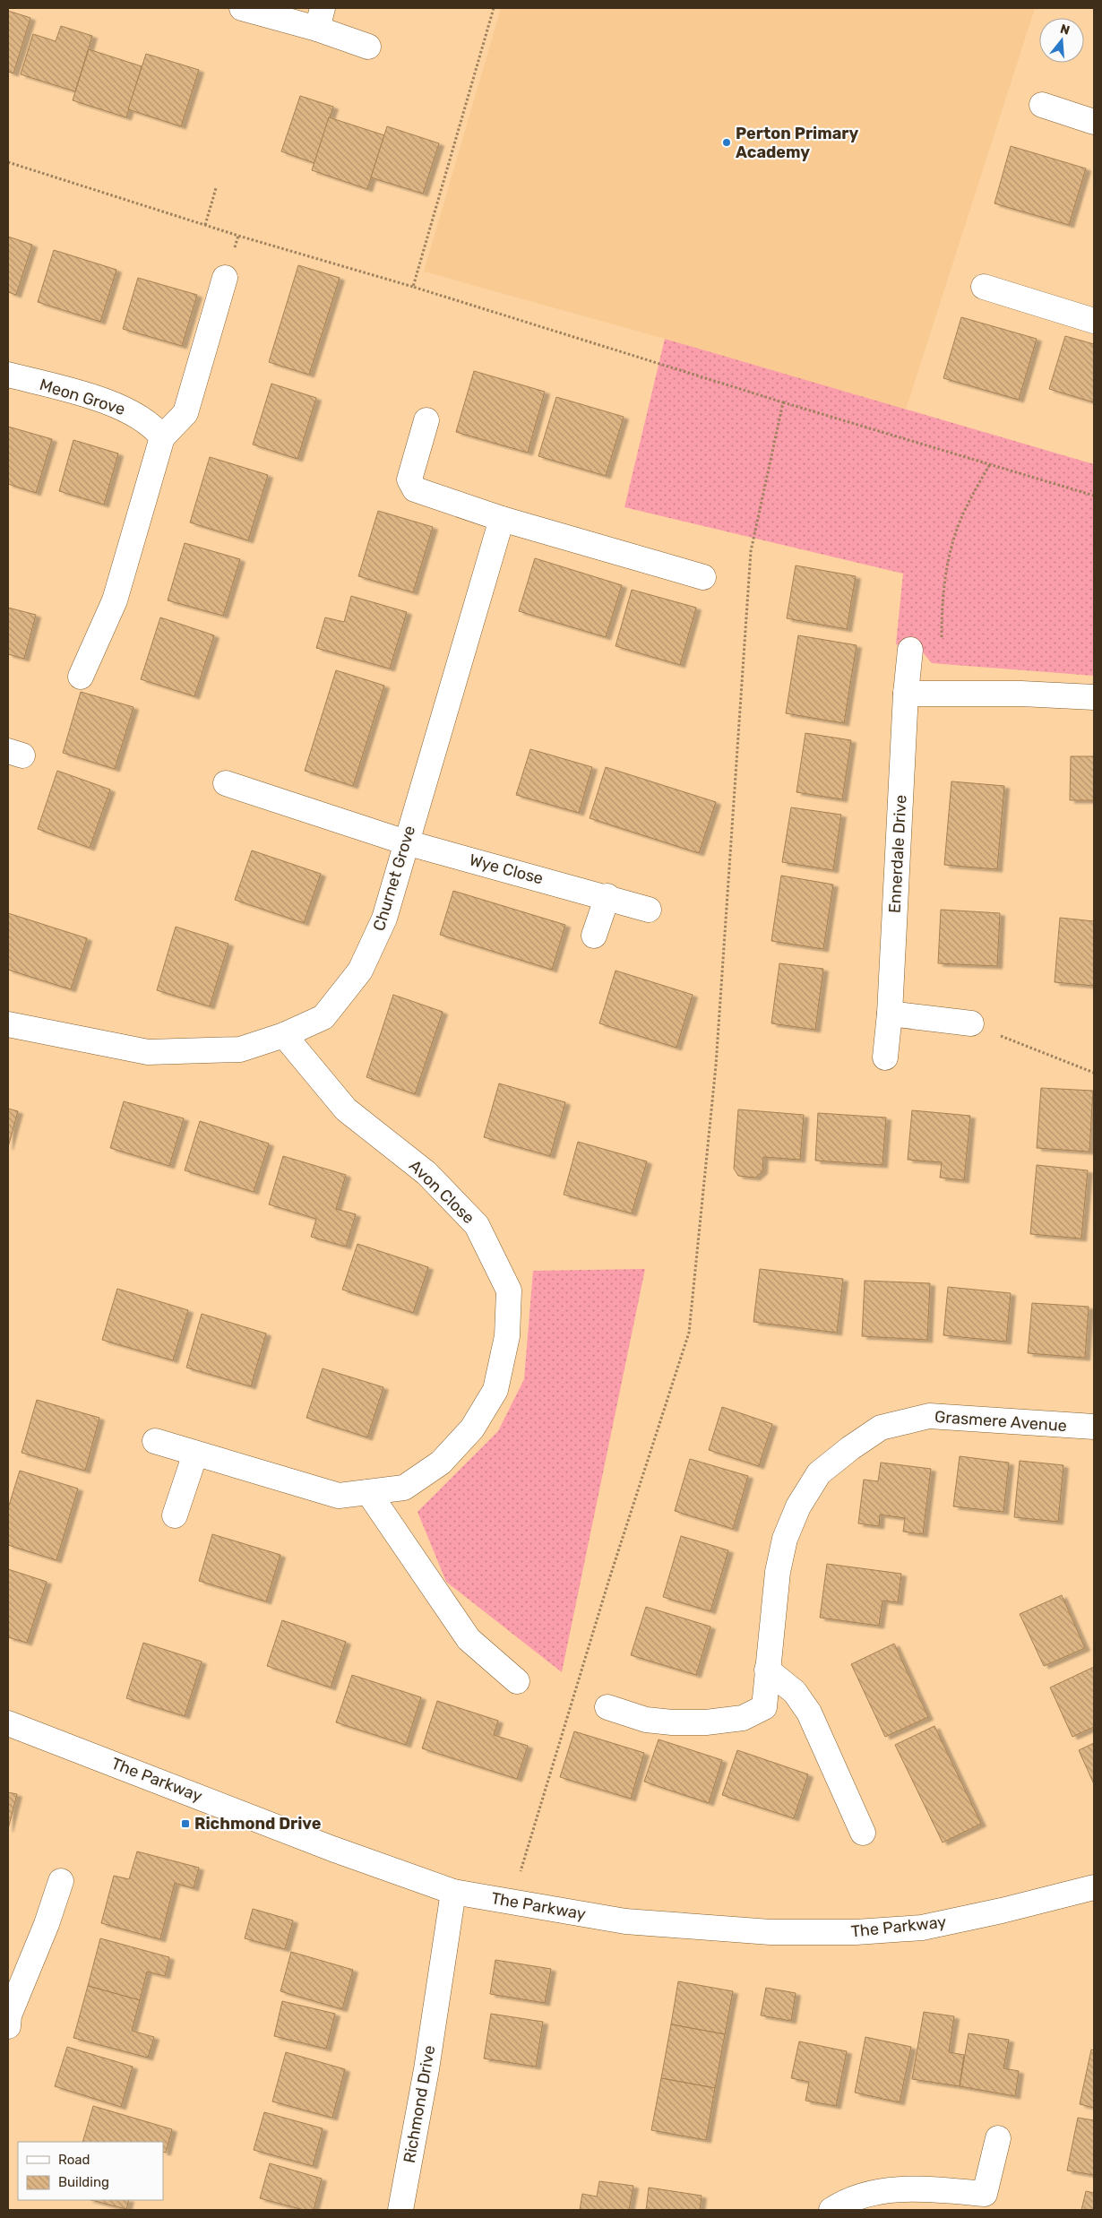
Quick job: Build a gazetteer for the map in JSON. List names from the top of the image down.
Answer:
{
  "streets": {
    "street": [
      "Meon Grove",
      "Ennerdale Drive",
      "Wye Close",
      "Churnet Grove",
      "Avon Close",
      "Grasmere Avenue",
      "The Parkway",
      "Richmond Drive"
    ]
  },
  "crossings": [
    ["Wye Close", "Churnet Grove"],
    ["Churnet Grove", "Avon Close"],
    ["The Parkway", "Richmond Drive"]
  ],
  "places": {
    "other": ["Perton Primary Academy"],
    "transit": ["Richmond Drive"]
  },
  "legend": ["Road", "Building"],
  "north": "top"
}
